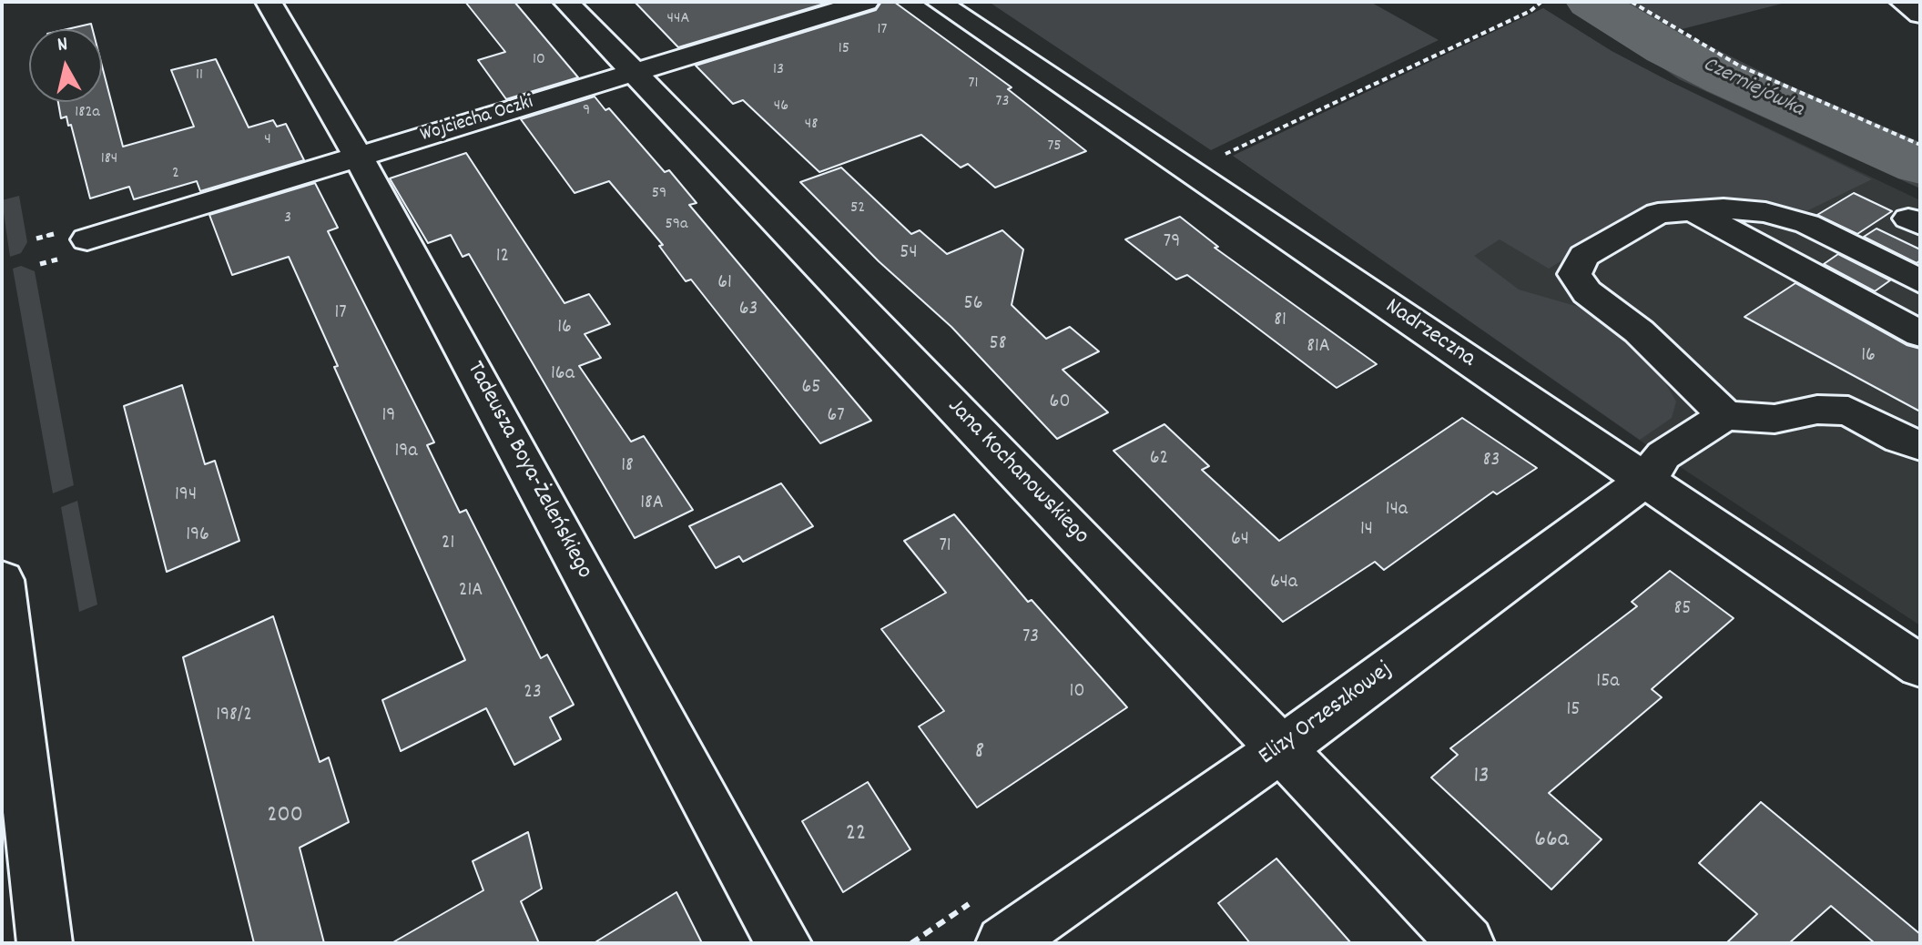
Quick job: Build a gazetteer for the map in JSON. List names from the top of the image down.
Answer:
{
  "streets": {
    "street": [
      "Wojciecha Oczki",
      "Nadrzeczna",
      "Tadeusza Boya-Żeleńskiego",
      "Jana Kochanowskiego",
      "Elizy Orzeszkowej"
    ]
  },
  "crossings": [
    ["Wojciecha Oczki", "Tadeusza Boya-Żeleńskiego"],
    ["Wojciecha Oczki", "Jana Kochanowskiego"],
    ["Nadrzeczna", "Elizy Orzeszkowej"],
    ["Jana Kochanowskiego", "Elizy Orzeszkowej"]
  ],
  "water": ["Czerniejówka"],
  "house_numbers": [
    "44A",
    "17",
    "15",
    "10",
    "13",
    "11",
    "71",
    "73",
    "46",
    "9",
    "182a",
    "48",
    "4",
    "75",
    "184",
    "2",
    "59",
    "52",
    "3",
    "59a",
    "79",
    "54",
    "12",
    "61",
    "56",
    "63",
    "17",
    "81",
    "16",
    "58",
    "81A",
    "16",
    "16a",
    "65",
    "60",
    "19",
    "67",
    "19a",
    "62",
    "83",
    "18",
    "194",
    "18A",
    "14a",
    "14",
    "196",
    "64",
    "21",
    "71",
    "64a",
    "21A",
    "85",
    "73",
    "15a",
    "10",
    "23",
    "15",
    "198/2",
    "8",
    "13",
    "200",
    "22",
    "66a"
  ],
  "north": "top"
}
